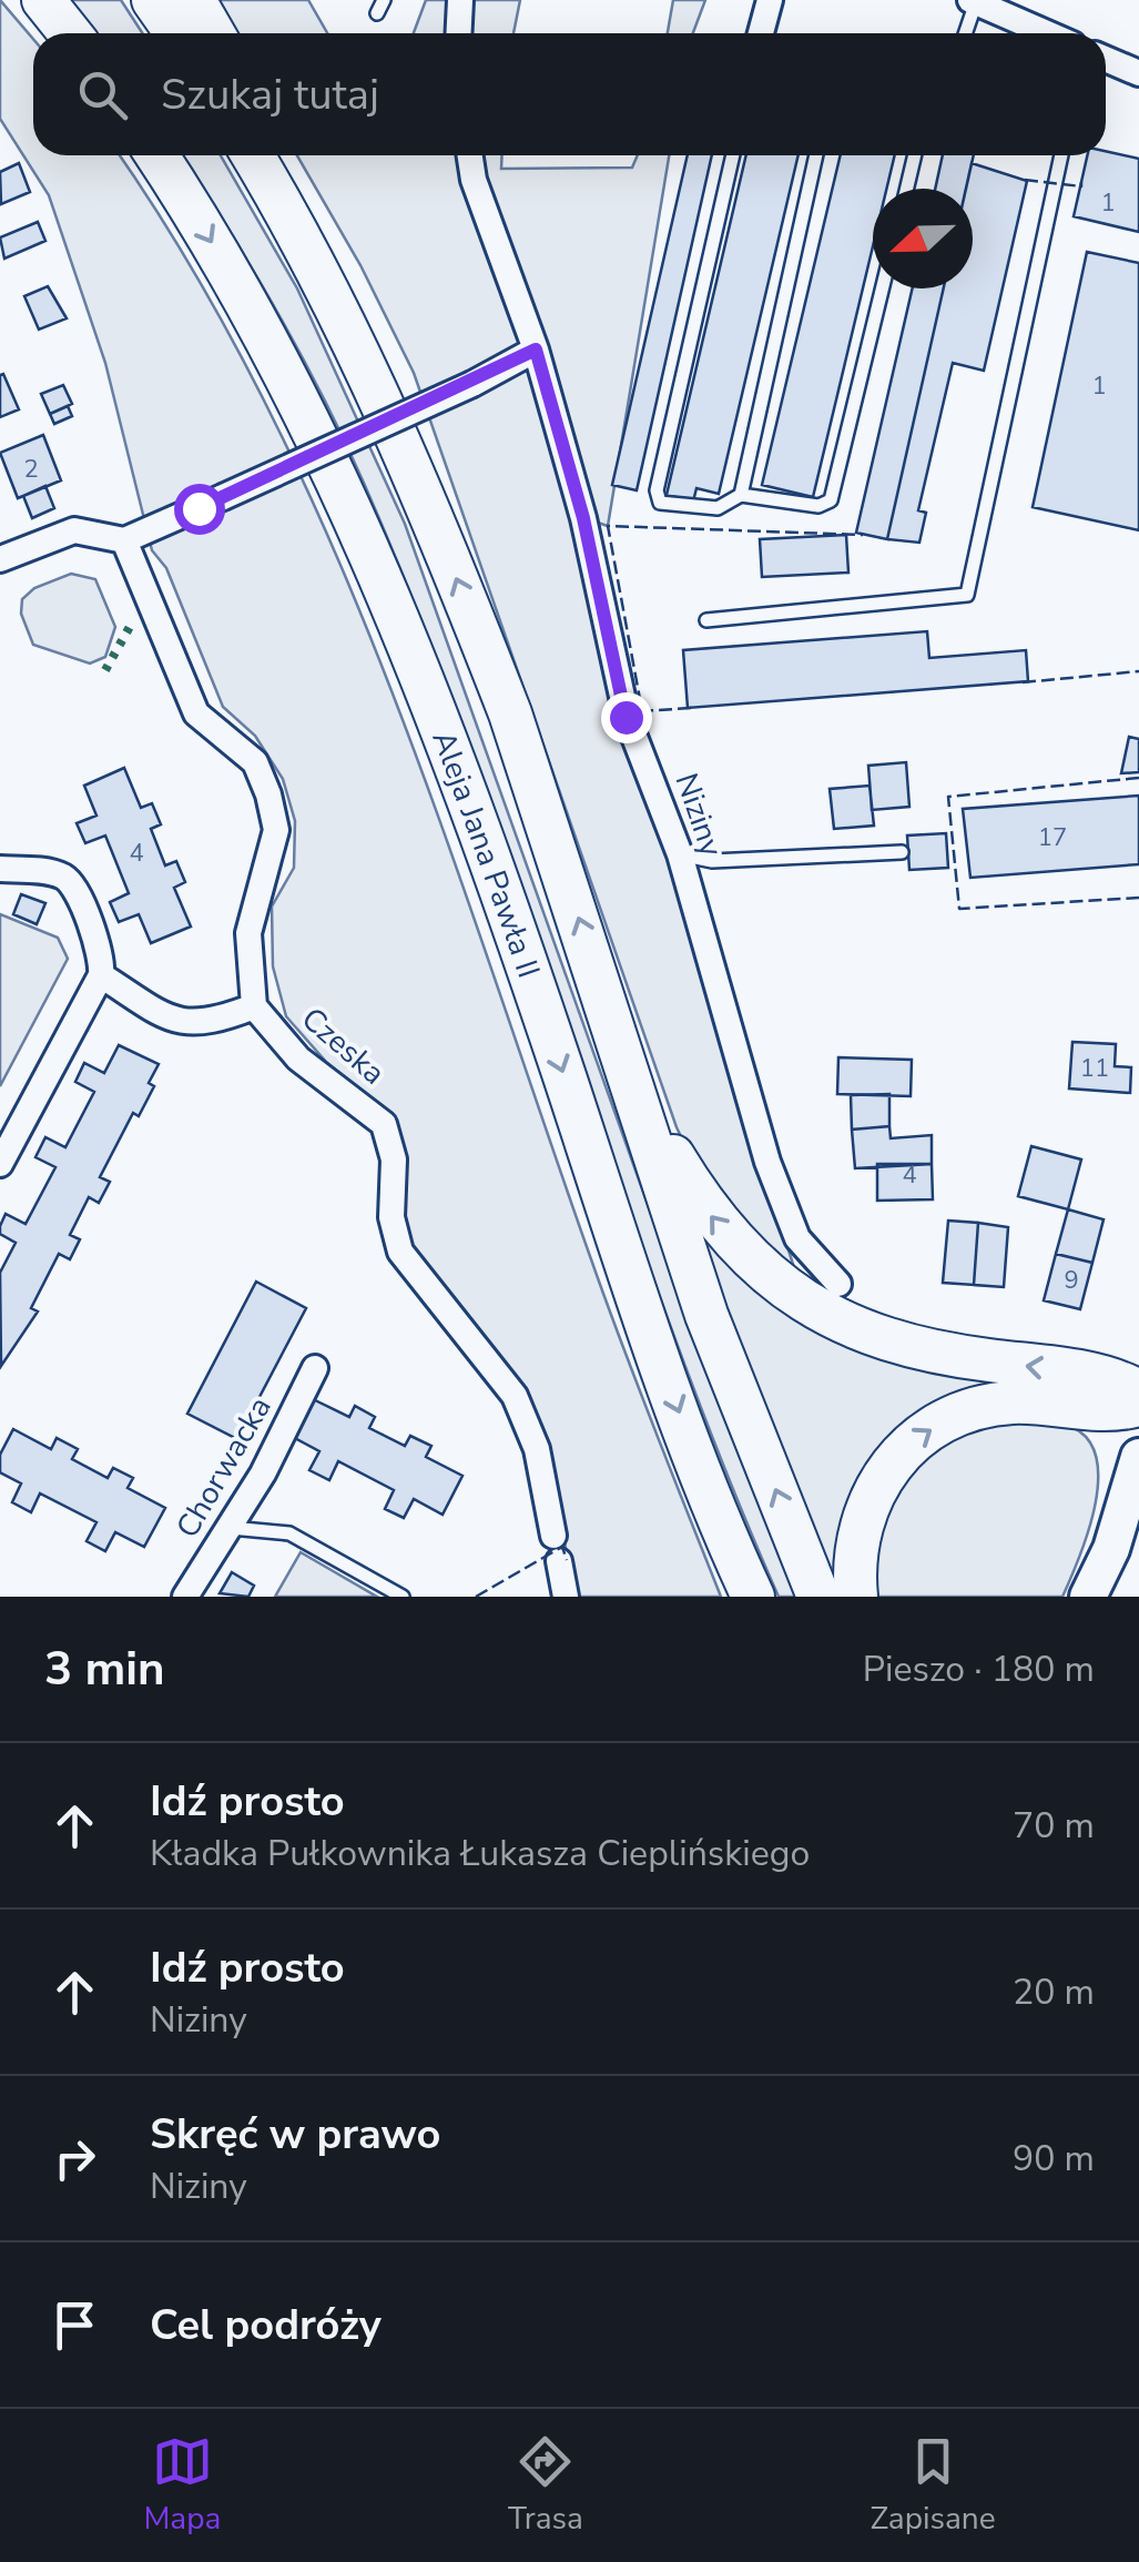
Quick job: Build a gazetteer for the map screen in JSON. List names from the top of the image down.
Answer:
{
  "streets": {
    "main road": ["Aleja Jana Pawła II"],
    "street": ["Niziny", "Czeska", "Chorwacka"]
  },
  "house_numbers": [
    "1",
    "1",
    "2",
    "17",
    "4",
    "11",
    "4",
    "9"
  ],
  "north": "left",
  "page": {
    "search": "Szukaj tutaj",
    "heading": ["3 min", "Pieszo · 180 m"],
    "list": [
      ["Idź prosto", "Kładka Pułkownika Łukasza Cieplińskiego", "70 m"],
      ["Idź prosto", "Niziny", "20 m"],
      ["Skręć w prawo", "Niziny", "90 m"],
      "Cel podróży"
    ],
    "nav": ["Mapa", "Trasa", "Zapisane"]
  }
}
